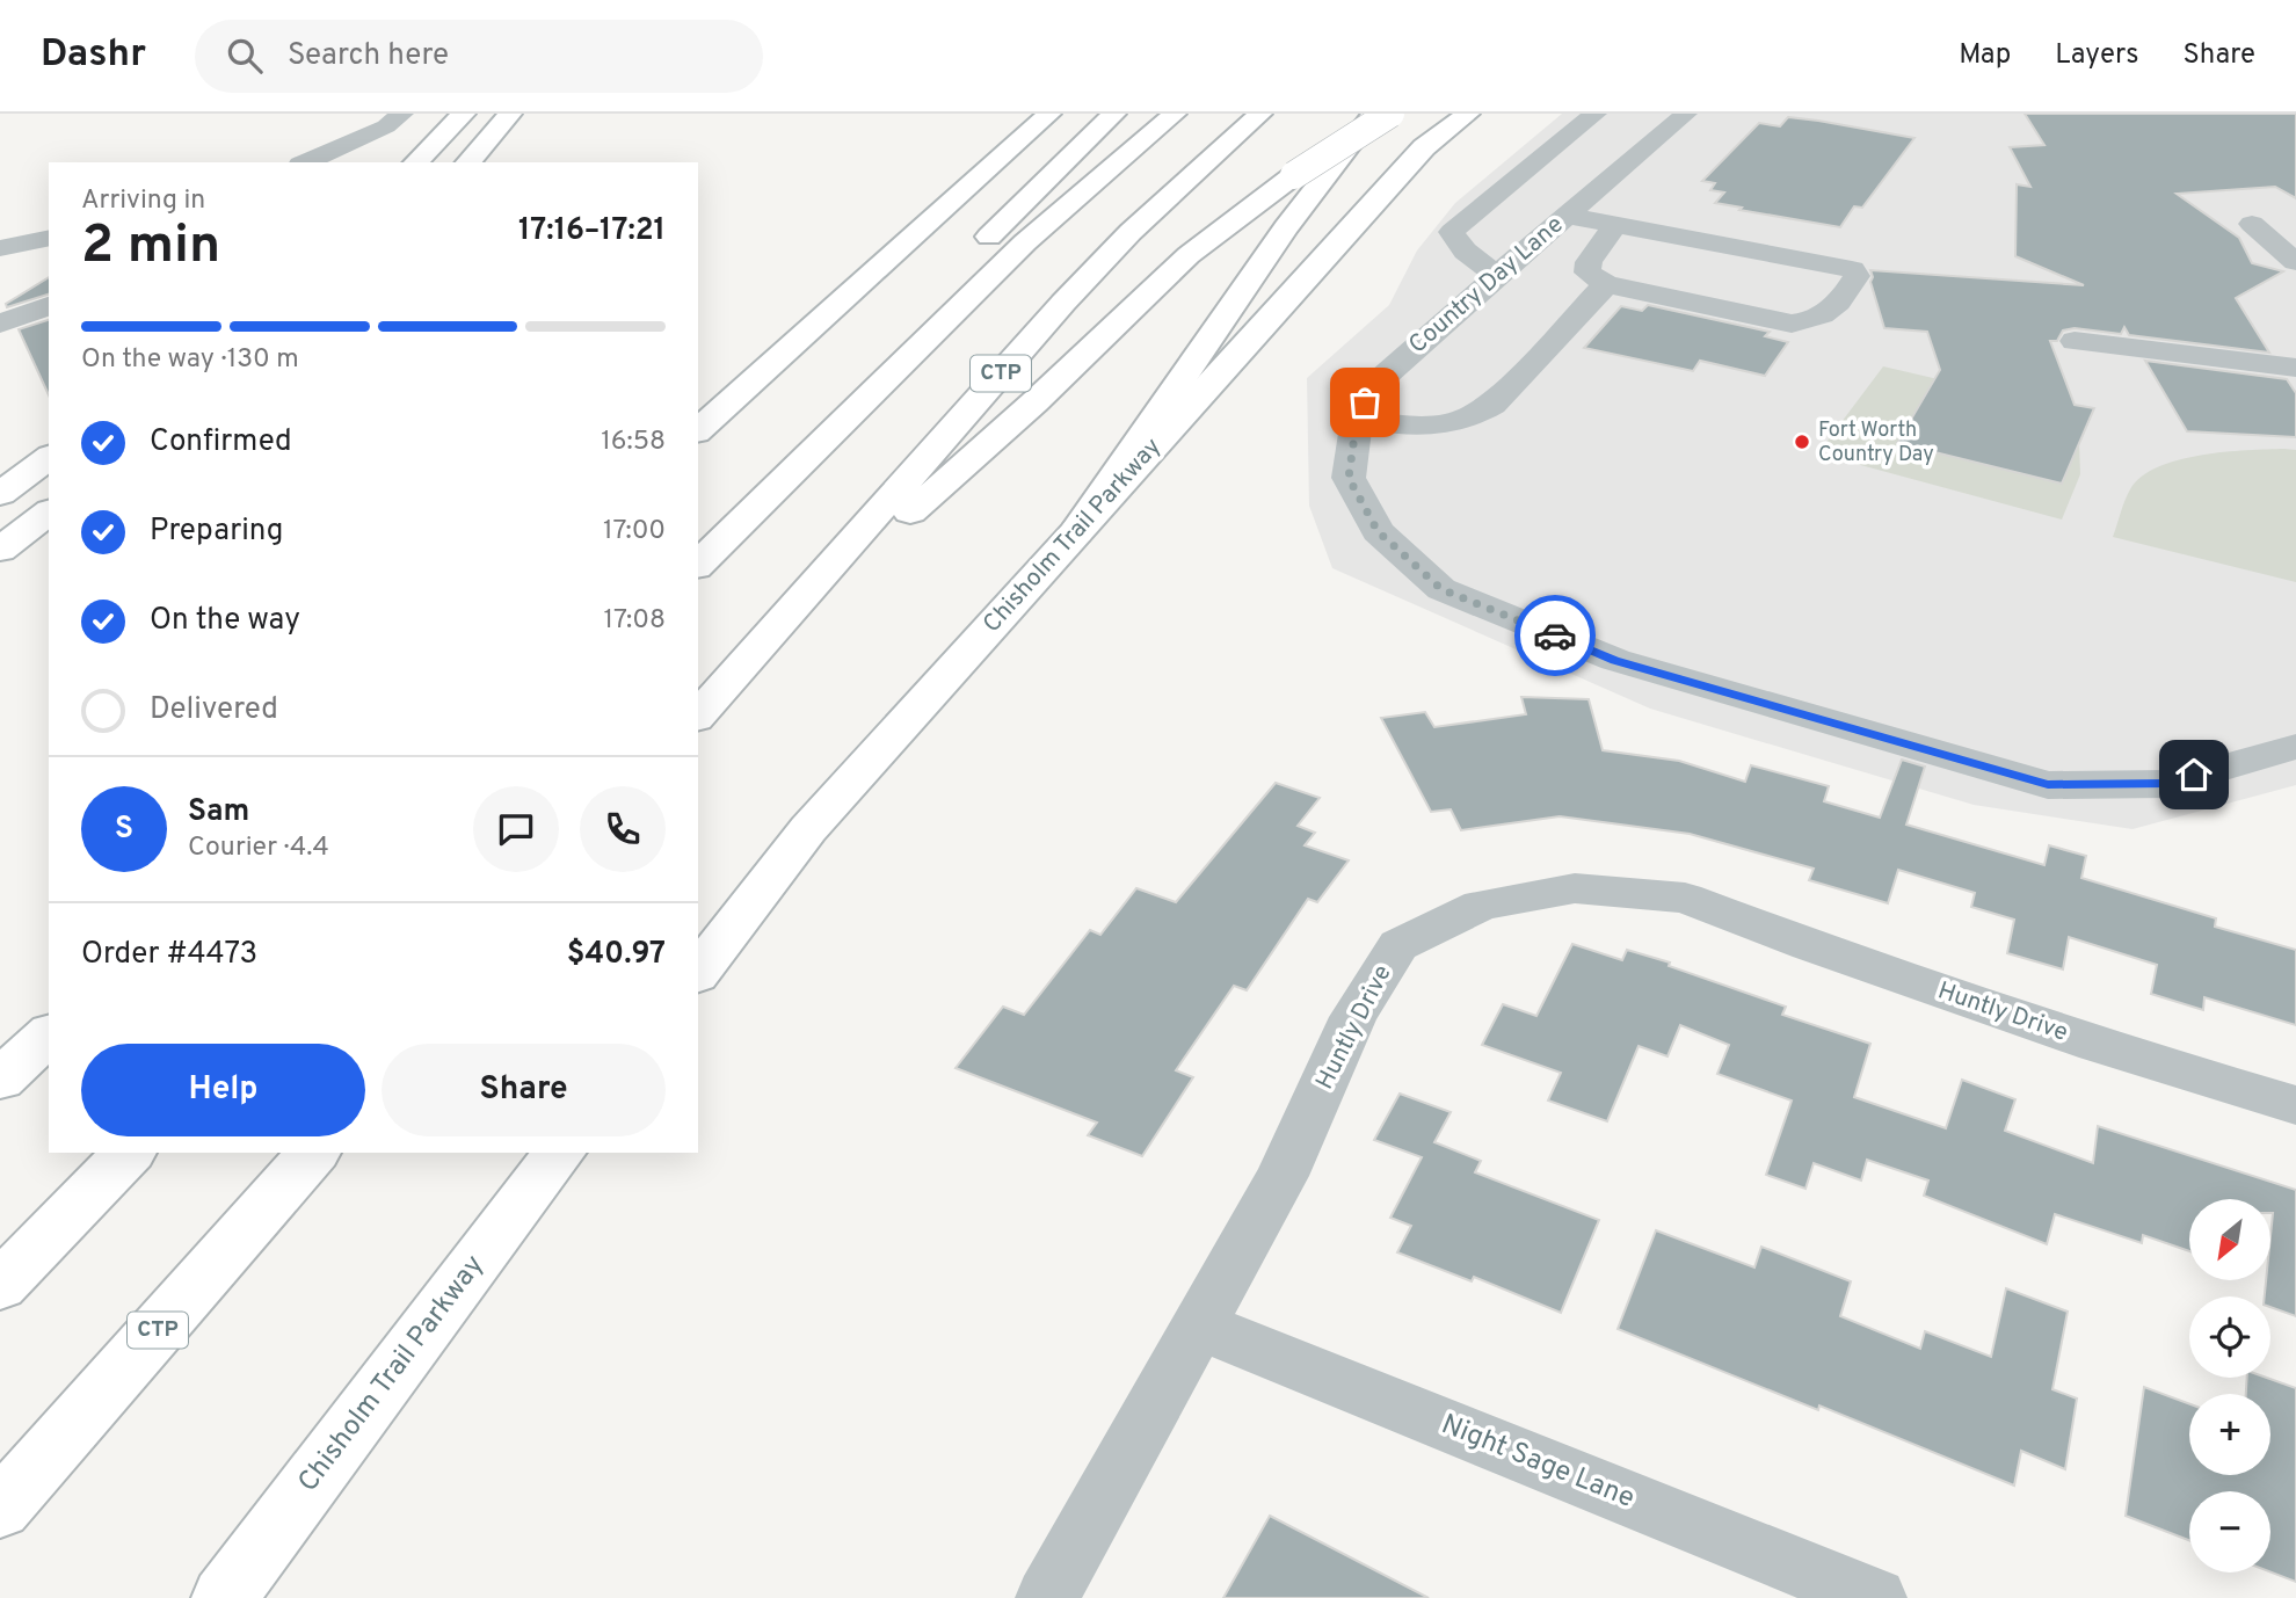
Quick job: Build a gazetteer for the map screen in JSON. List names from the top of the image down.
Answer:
{
  "streets": {
    "main road": ["CTP", "Chisholm Trail Parkway"],
    "street": ["Country Day Lane", "Huntly Drive", "Night Sage Lane"]
  },
  "crossings": [
    ["Huntly Drive", "Night Sage Lane"]
  ],
  "places": ["Fort Worth Country Day"],
  "north": "bottom left",
  "page": {
    "header": "Dashr",
    "search": "Search here",
    "nav": ["Map", "Layers", "Share"],
    "heading": ["2 min", "Arriving in", "17:16–17:21"],
    "panel": [
      "Sam",
      "Courier · 4.4",
      "Order #4473",
      "$40.97"
    ],
    "bar": "On the way · 130 m",
    "list": [
      ["Confirmed", "16:58"],
      ["Preparing", "17:00"],
      ["On the way", "17:08"],
      "Delivered"
    ],
    "round": "S",
    "buttons": ["Help", "Share"],
    "map_buttons": ["+", "−"]
  }
}
